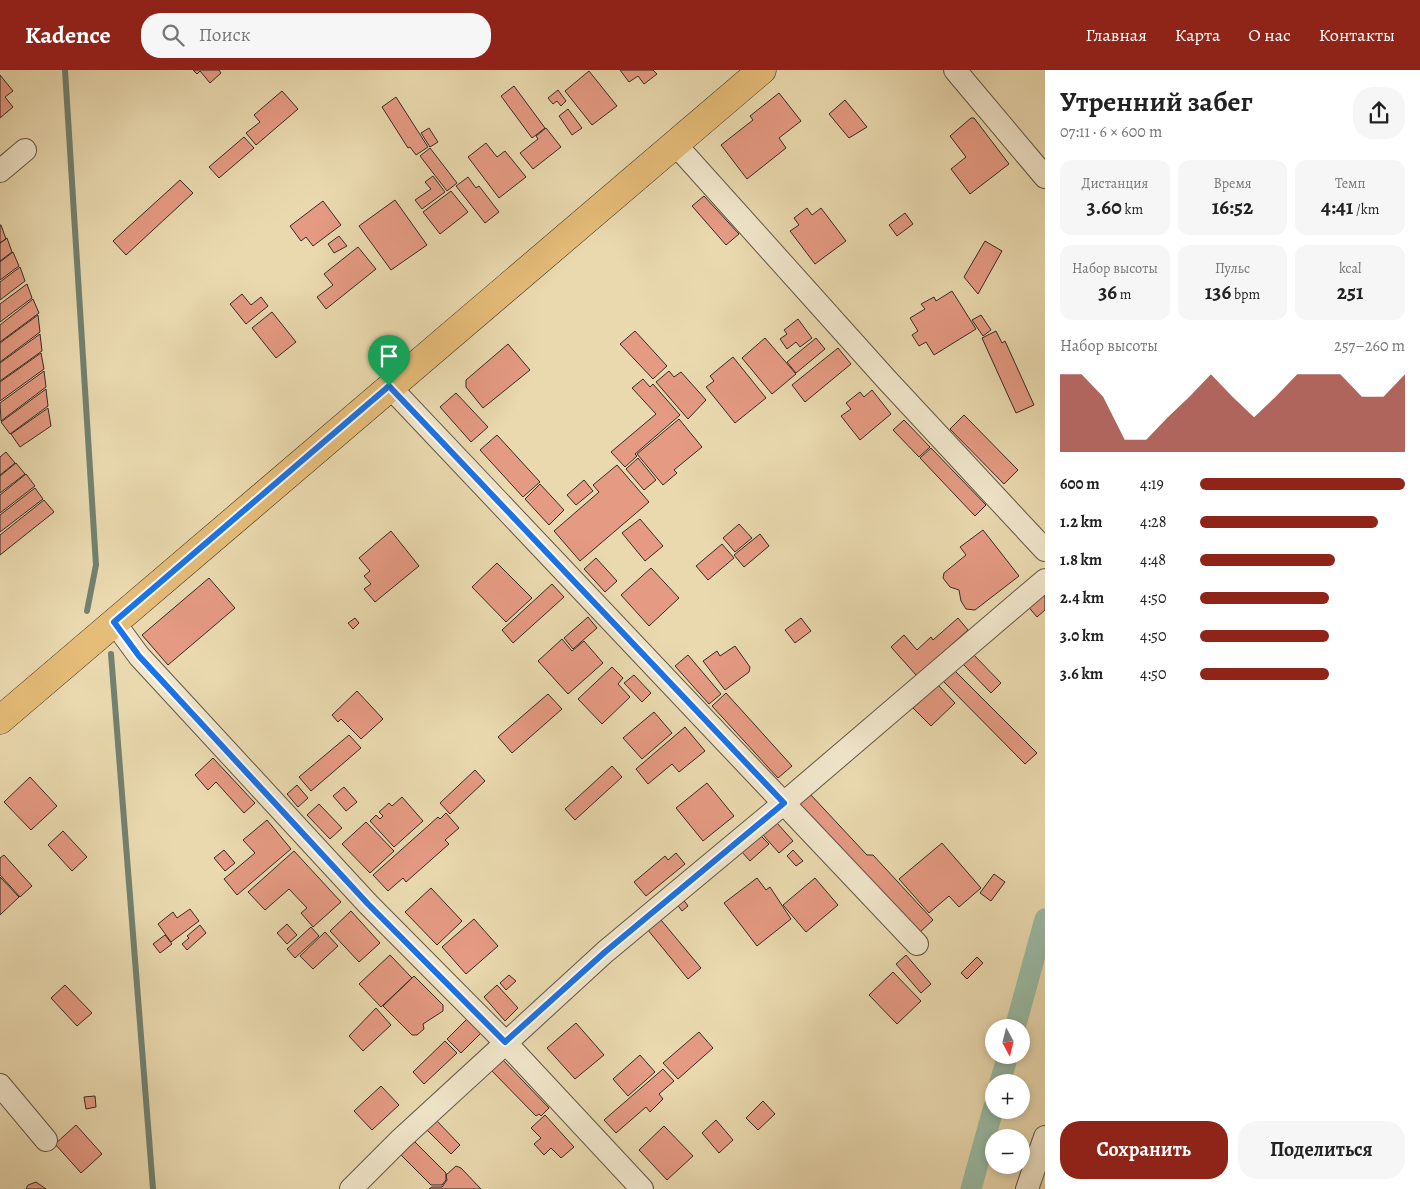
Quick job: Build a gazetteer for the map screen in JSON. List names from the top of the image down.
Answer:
{
  "north": "bottom",
  "page": {
    "header": "Kadence",
    "search": "Поиск",
    "nav": [
      "Главная",
      "Карта",
      "О нас",
      "Контакты"
    ],
    "heading": ["Утренний забег", "07:11 · 6 × 600 m"],
    "stats": [
      ["Дистанция", "3.60 km"],
      ["Время", "16:52"],
      ["Темп", "4:41 /km"],
      ["Набор высоты", "36 m"],
      ["Пульс", "136 bpm"],
      ["kcal", "251"]
    ],
    "chart": ["Набор высоты", "257–260 m"],
    "list": [
      {
        "name": "600 m",
        "note": "4:19"
      },
      {
        "name": "1.2 km",
        "note": "4:28"
      },
      {
        "name": "1.8 km",
        "note": "4:48"
      },
      {
        "name": "2.4 km",
        "note": "4:50"
      },
      {
        "name": "3.0 km",
        "note": "4:50"
      },
      {
        "name": "3.6 km",
        "note": "4:50"
      }
    ],
    "map_buttons": ["+", "−"],
    "buttons": ["Сохранить", "Поделиться"]
  }
}
